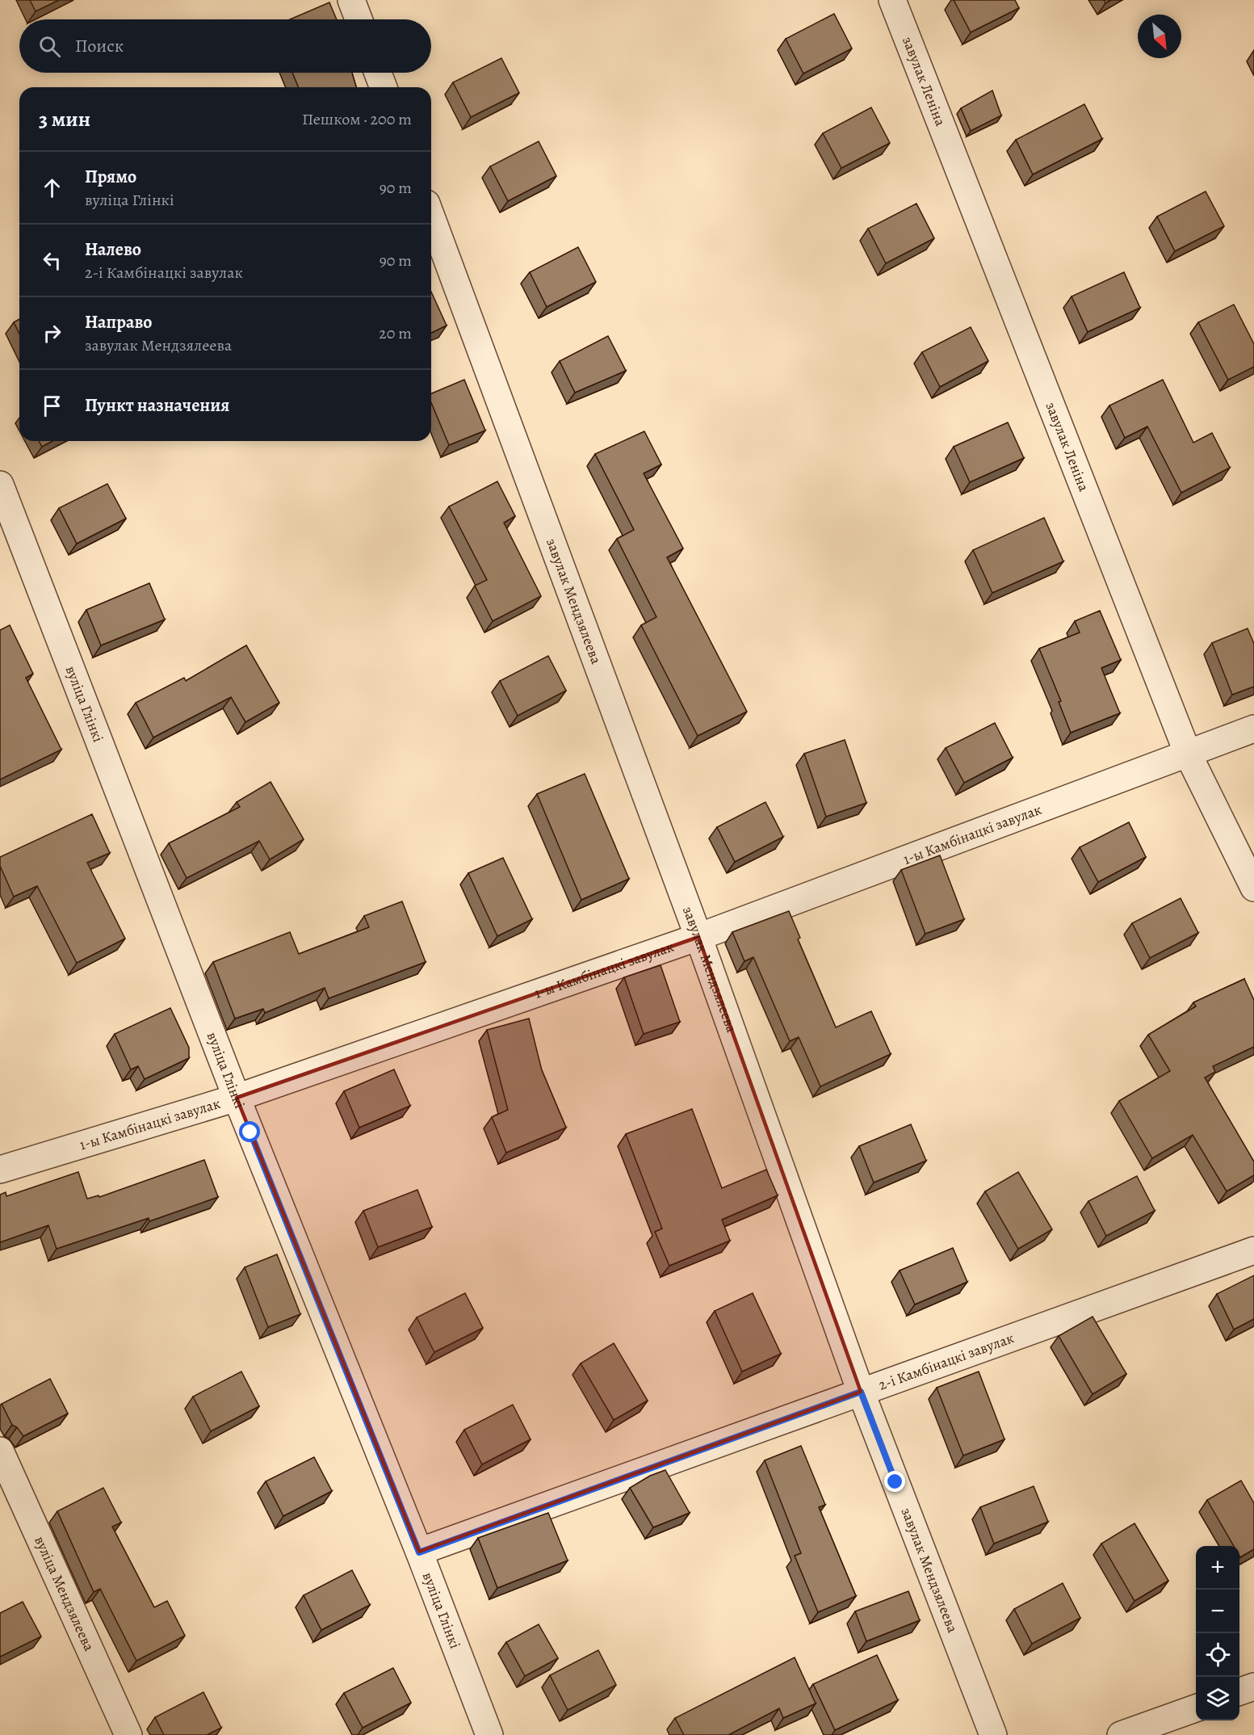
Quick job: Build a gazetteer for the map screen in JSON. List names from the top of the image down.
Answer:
{
  "streets": {
    "street": [
      "завулак Леніна",
      "завулак Мендзялеева",
      "вуліца Глінкі",
      "1-ы Камбінацкі завулак",
      "2-і Камбінацкі завулак",
      "вуліца Мендзялеева"
    ]
  },
  "crossings": [
    ["завулак Леніна", "1-ы Камбінацкі завулак"],
    ["завулак Мендзялеева", "1-ы Камбінацкі завулак"],
    ["завулак Мендзялеева", "2-і Камбінацкі завулак"],
    ["вуліца Глінкі", "1-ы Камбінацкі завулак"],
    ["вуліца Глінкі", "2-і Камбінацкі завулак"]
  ],
  "north": "bottom right",
  "page": {
    "search": "Поиск",
    "heading": ["3 мин", "Пешком · 200 m"],
    "list": [
      ["Прямо", "вуліца Глінкі", "90 m"],
      ["Налево", "2-і Камбінацкі завулак", "90 m"],
      ["Направо", "завулак Мендзялеева", "20 m"],
      "Пункт назначения"
    ],
    "map_buttons": ["+", "−"]
  }
}
